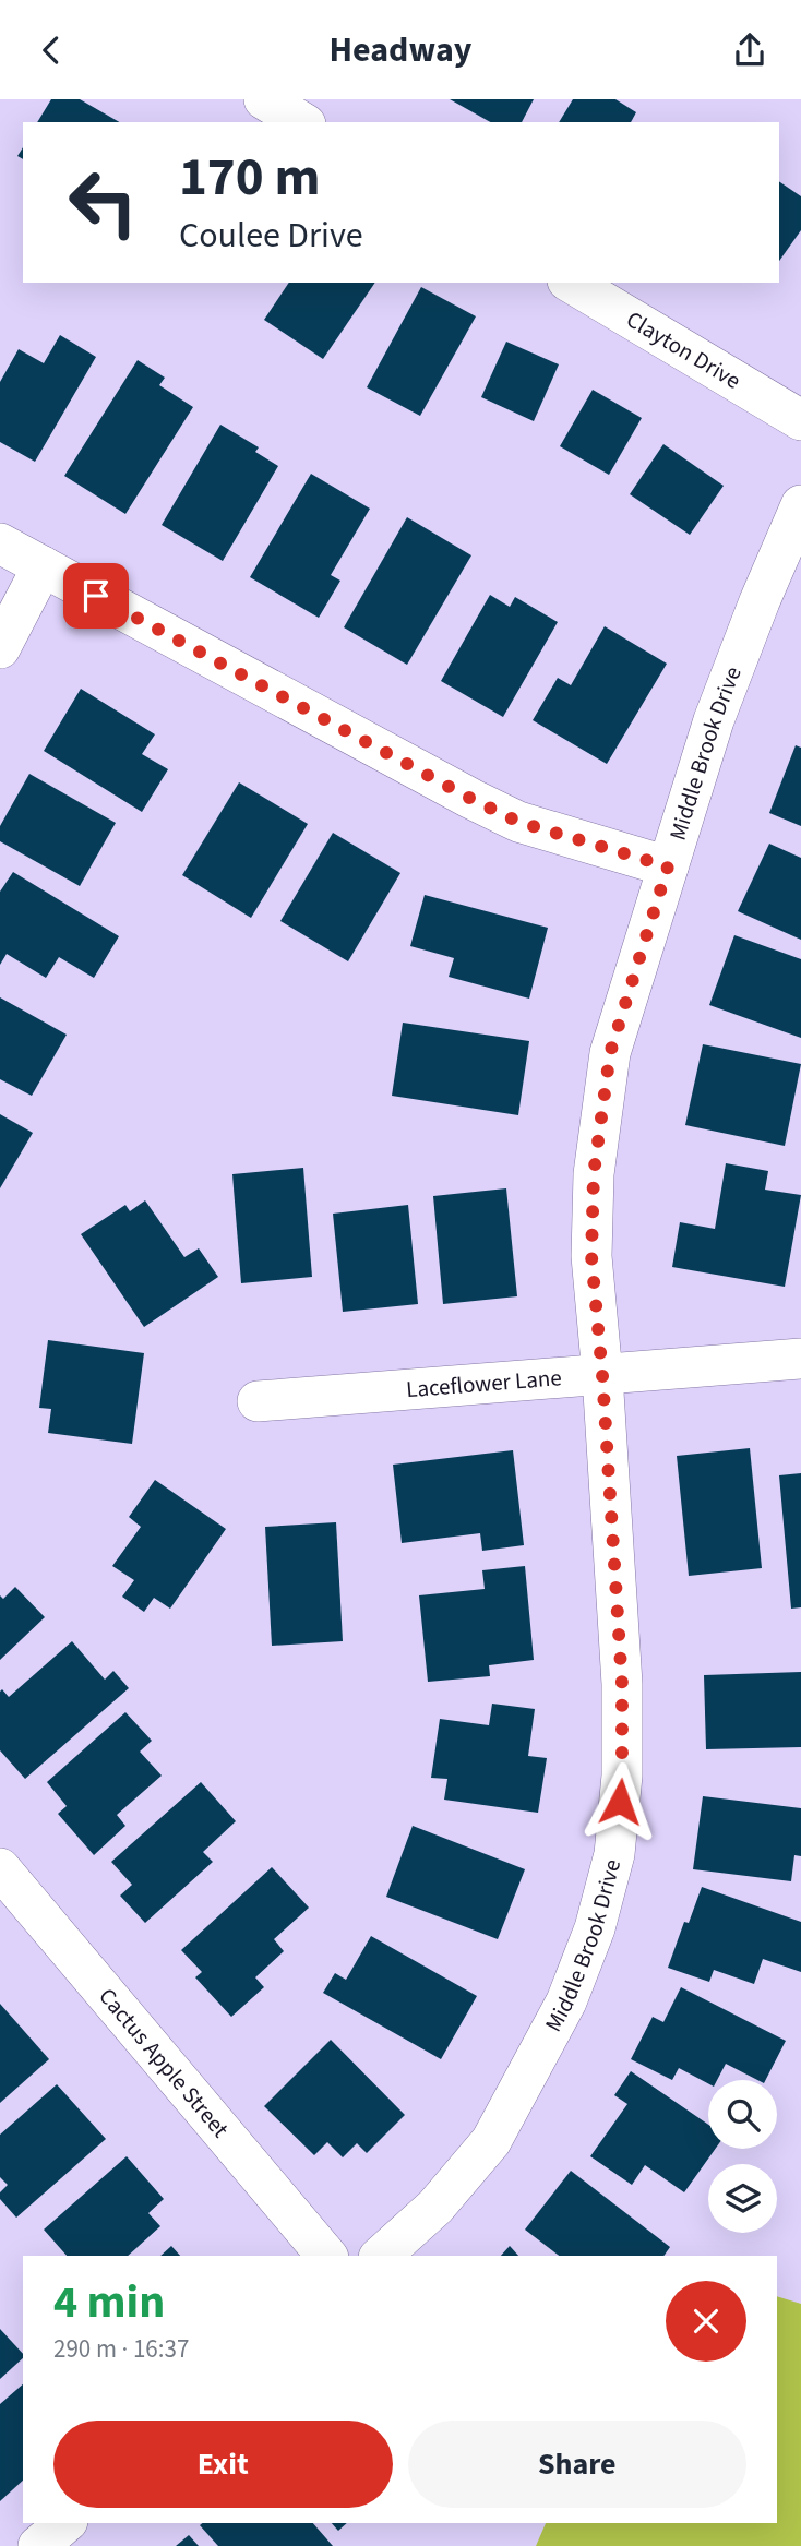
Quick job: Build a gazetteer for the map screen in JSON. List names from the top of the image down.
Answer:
{
  "streets": {
    "street": [
      "Clayton Drive",
      "Middle Brook Drive",
      "Laceflower Lane",
      "Cactus Apple Street"
    ]
  },
  "crossings": [
    ["Middle Brook Drive", "Laceflower Lane"]
  ],
  "page": {
    "header": "Headway",
    "turn": ["170 m", "Coulee Drive"],
    "heading": ["4 min", "290 m · 16:37"],
    "buttons": ["Exit", "Share"]
  }
}
